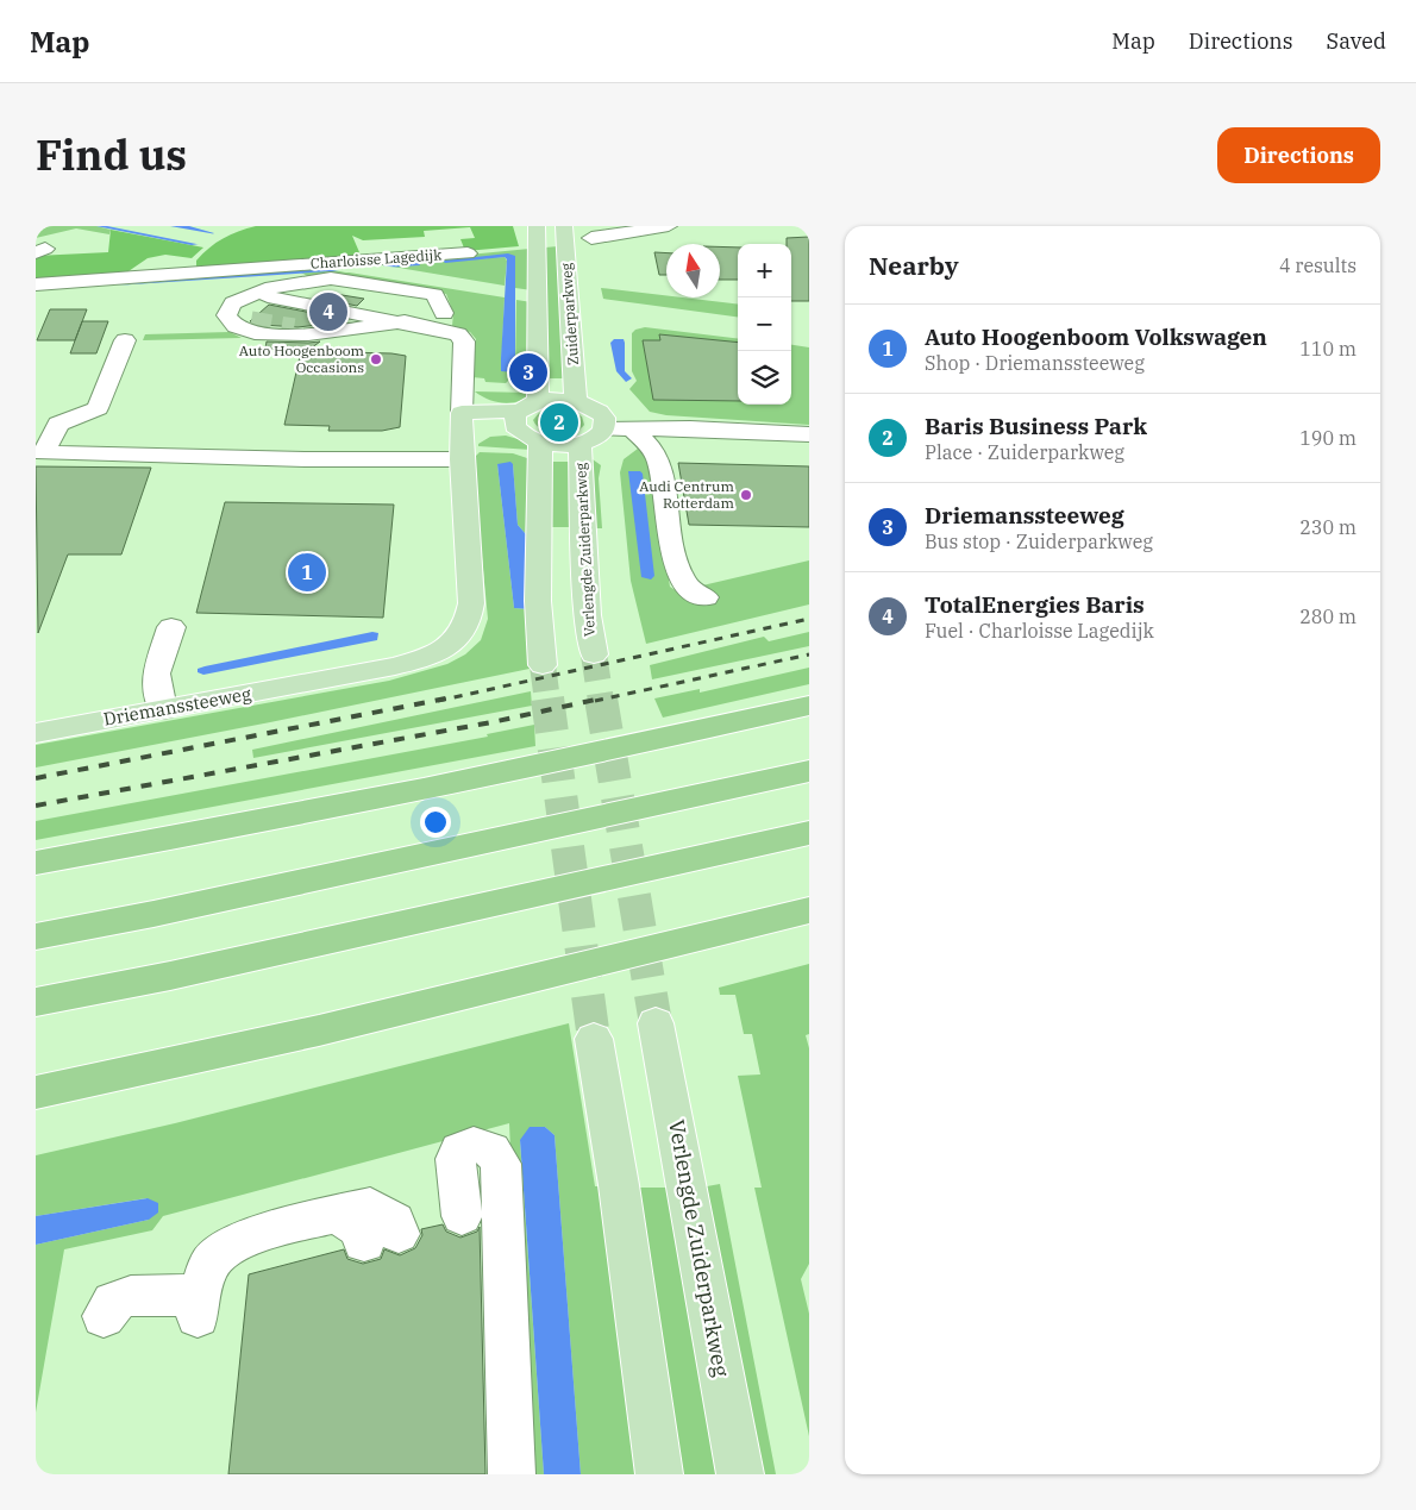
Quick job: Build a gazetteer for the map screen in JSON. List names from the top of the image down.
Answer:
{
  "streets": {
    "main road": ["Zuiderparkweg", "Verlengde Zuiderparkweg", "Driemanssteeweg"],
    "street": ["Charloisse Lagedijk"]
  },
  "places": ["Auto Hoogenboom Occasions", "Audi Centrum Rotterdam"],
  "north": "top",
  "page": {
    "header": "Map",
    "nav": ["Map", "Directions", "Saved"],
    "title": "Find us",
    "buttons": "Directions",
    "heading": ["Nearby", "4 results"],
    "map_buttons": ["+", "−"],
    "pins": [
      "4",
      "3",
      "2",
      "1"
    ],
    "list": [
      {
        "mark": "1",
        "name": "Auto Hoogenboom Volkswagen",
        "note": "Shop · Driemanssteeweg",
        "value": "110 m"
      },
      {
        "mark": "2",
        "name": "Baris Business Park",
        "note": "Place · Zuiderparkweg",
        "value": "190 m"
      },
      {
        "mark": "3",
        "name": "Driemanssteeweg",
        "note": "Bus stop · Zuiderparkweg",
        "value": "230 m"
      },
      {
        "mark": "4",
        "name": "TotalEnergies Baris",
        "note": "Fuel · Charloisse Lagedijk",
        "value": "280 m"
      }
    ]
  }
}
